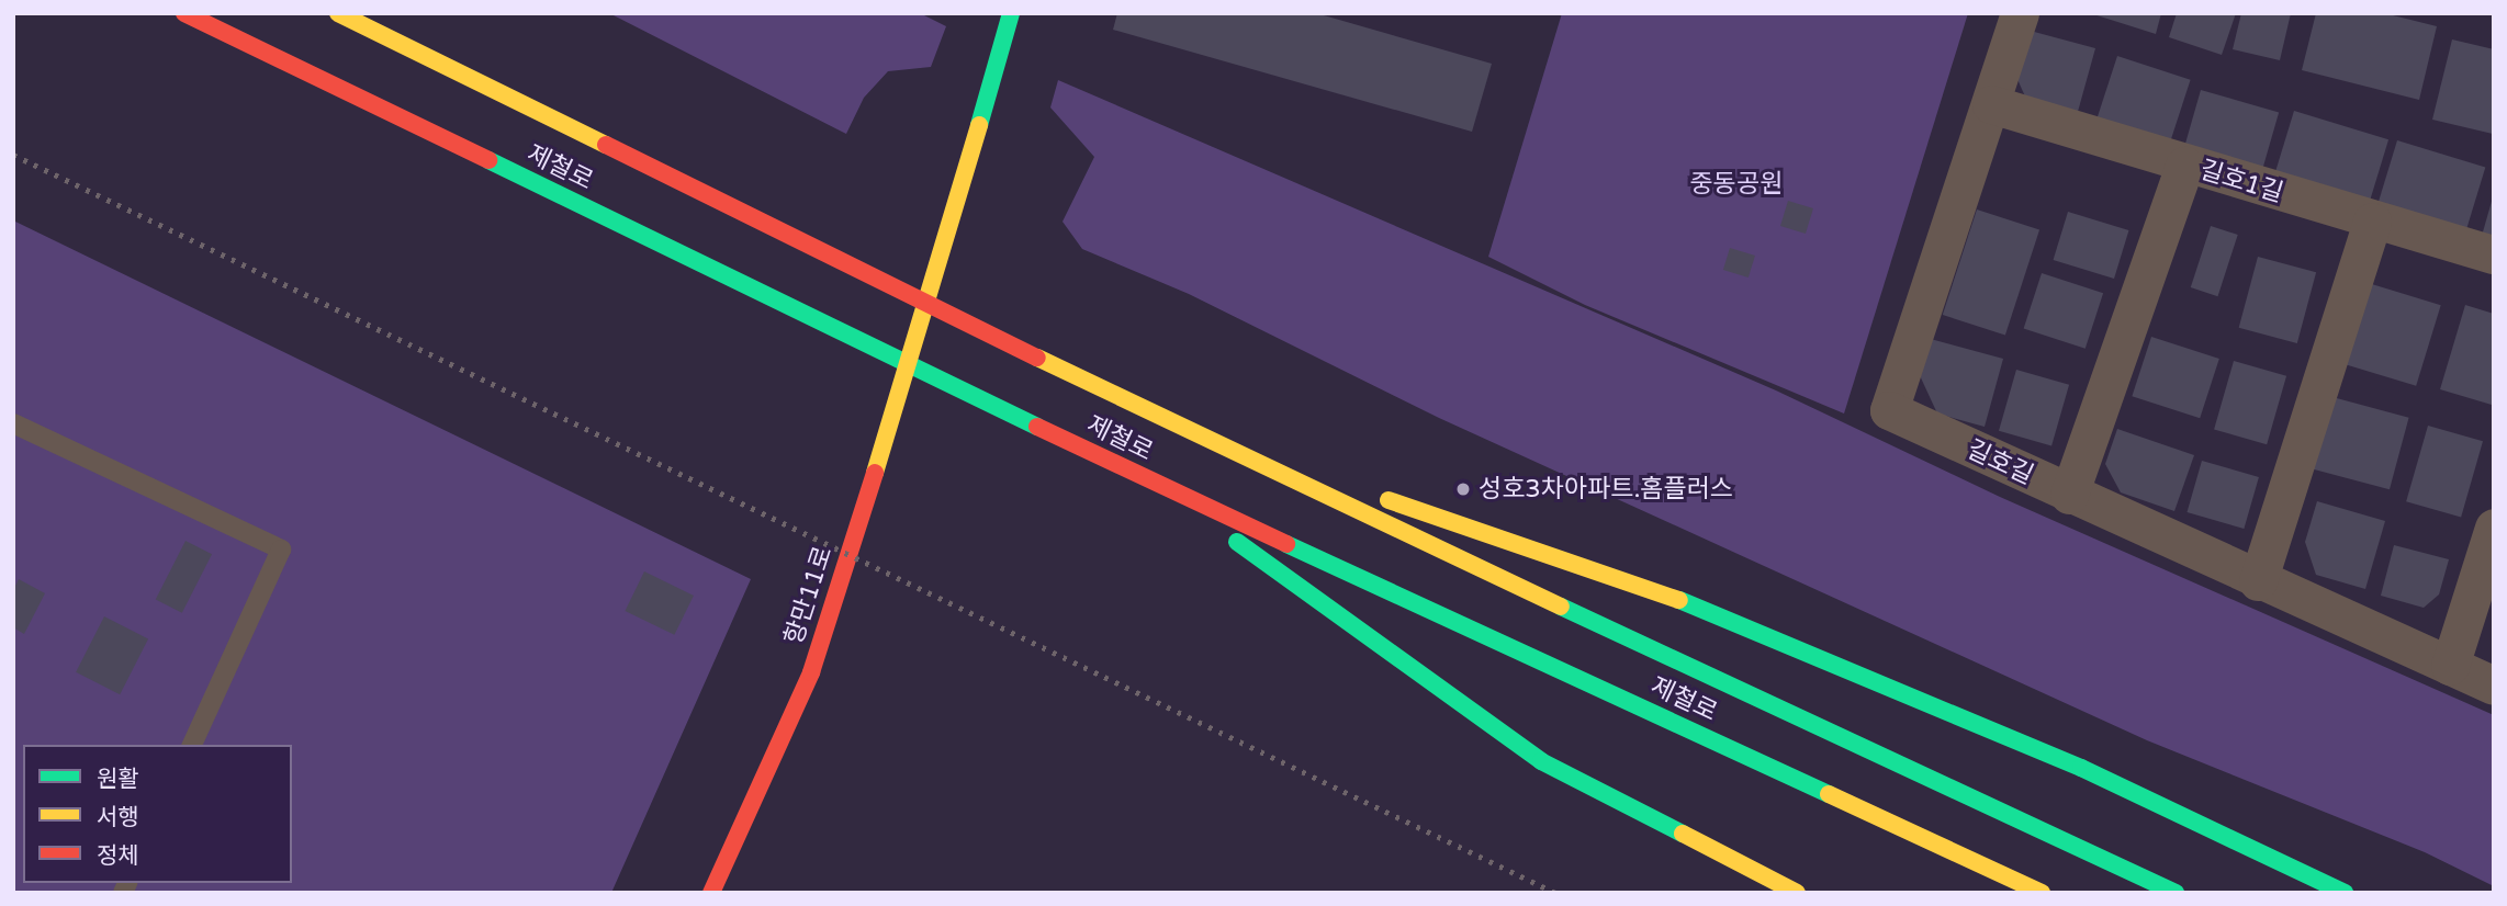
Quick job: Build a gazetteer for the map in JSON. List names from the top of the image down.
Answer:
{
  "streets": {
    "main road": ["제철로", "항만11로"],
    "street": ["길호1길", "길호길"]
  },
  "crossings": [
    ["제철로", "항만11로"],
    ["길호1길", "길호길"]
  ],
  "parks": ["중동공원"],
  "places": ["성호3차아파트.홈플러스"],
  "legend": ["원활", "서행", "정체"]
}
